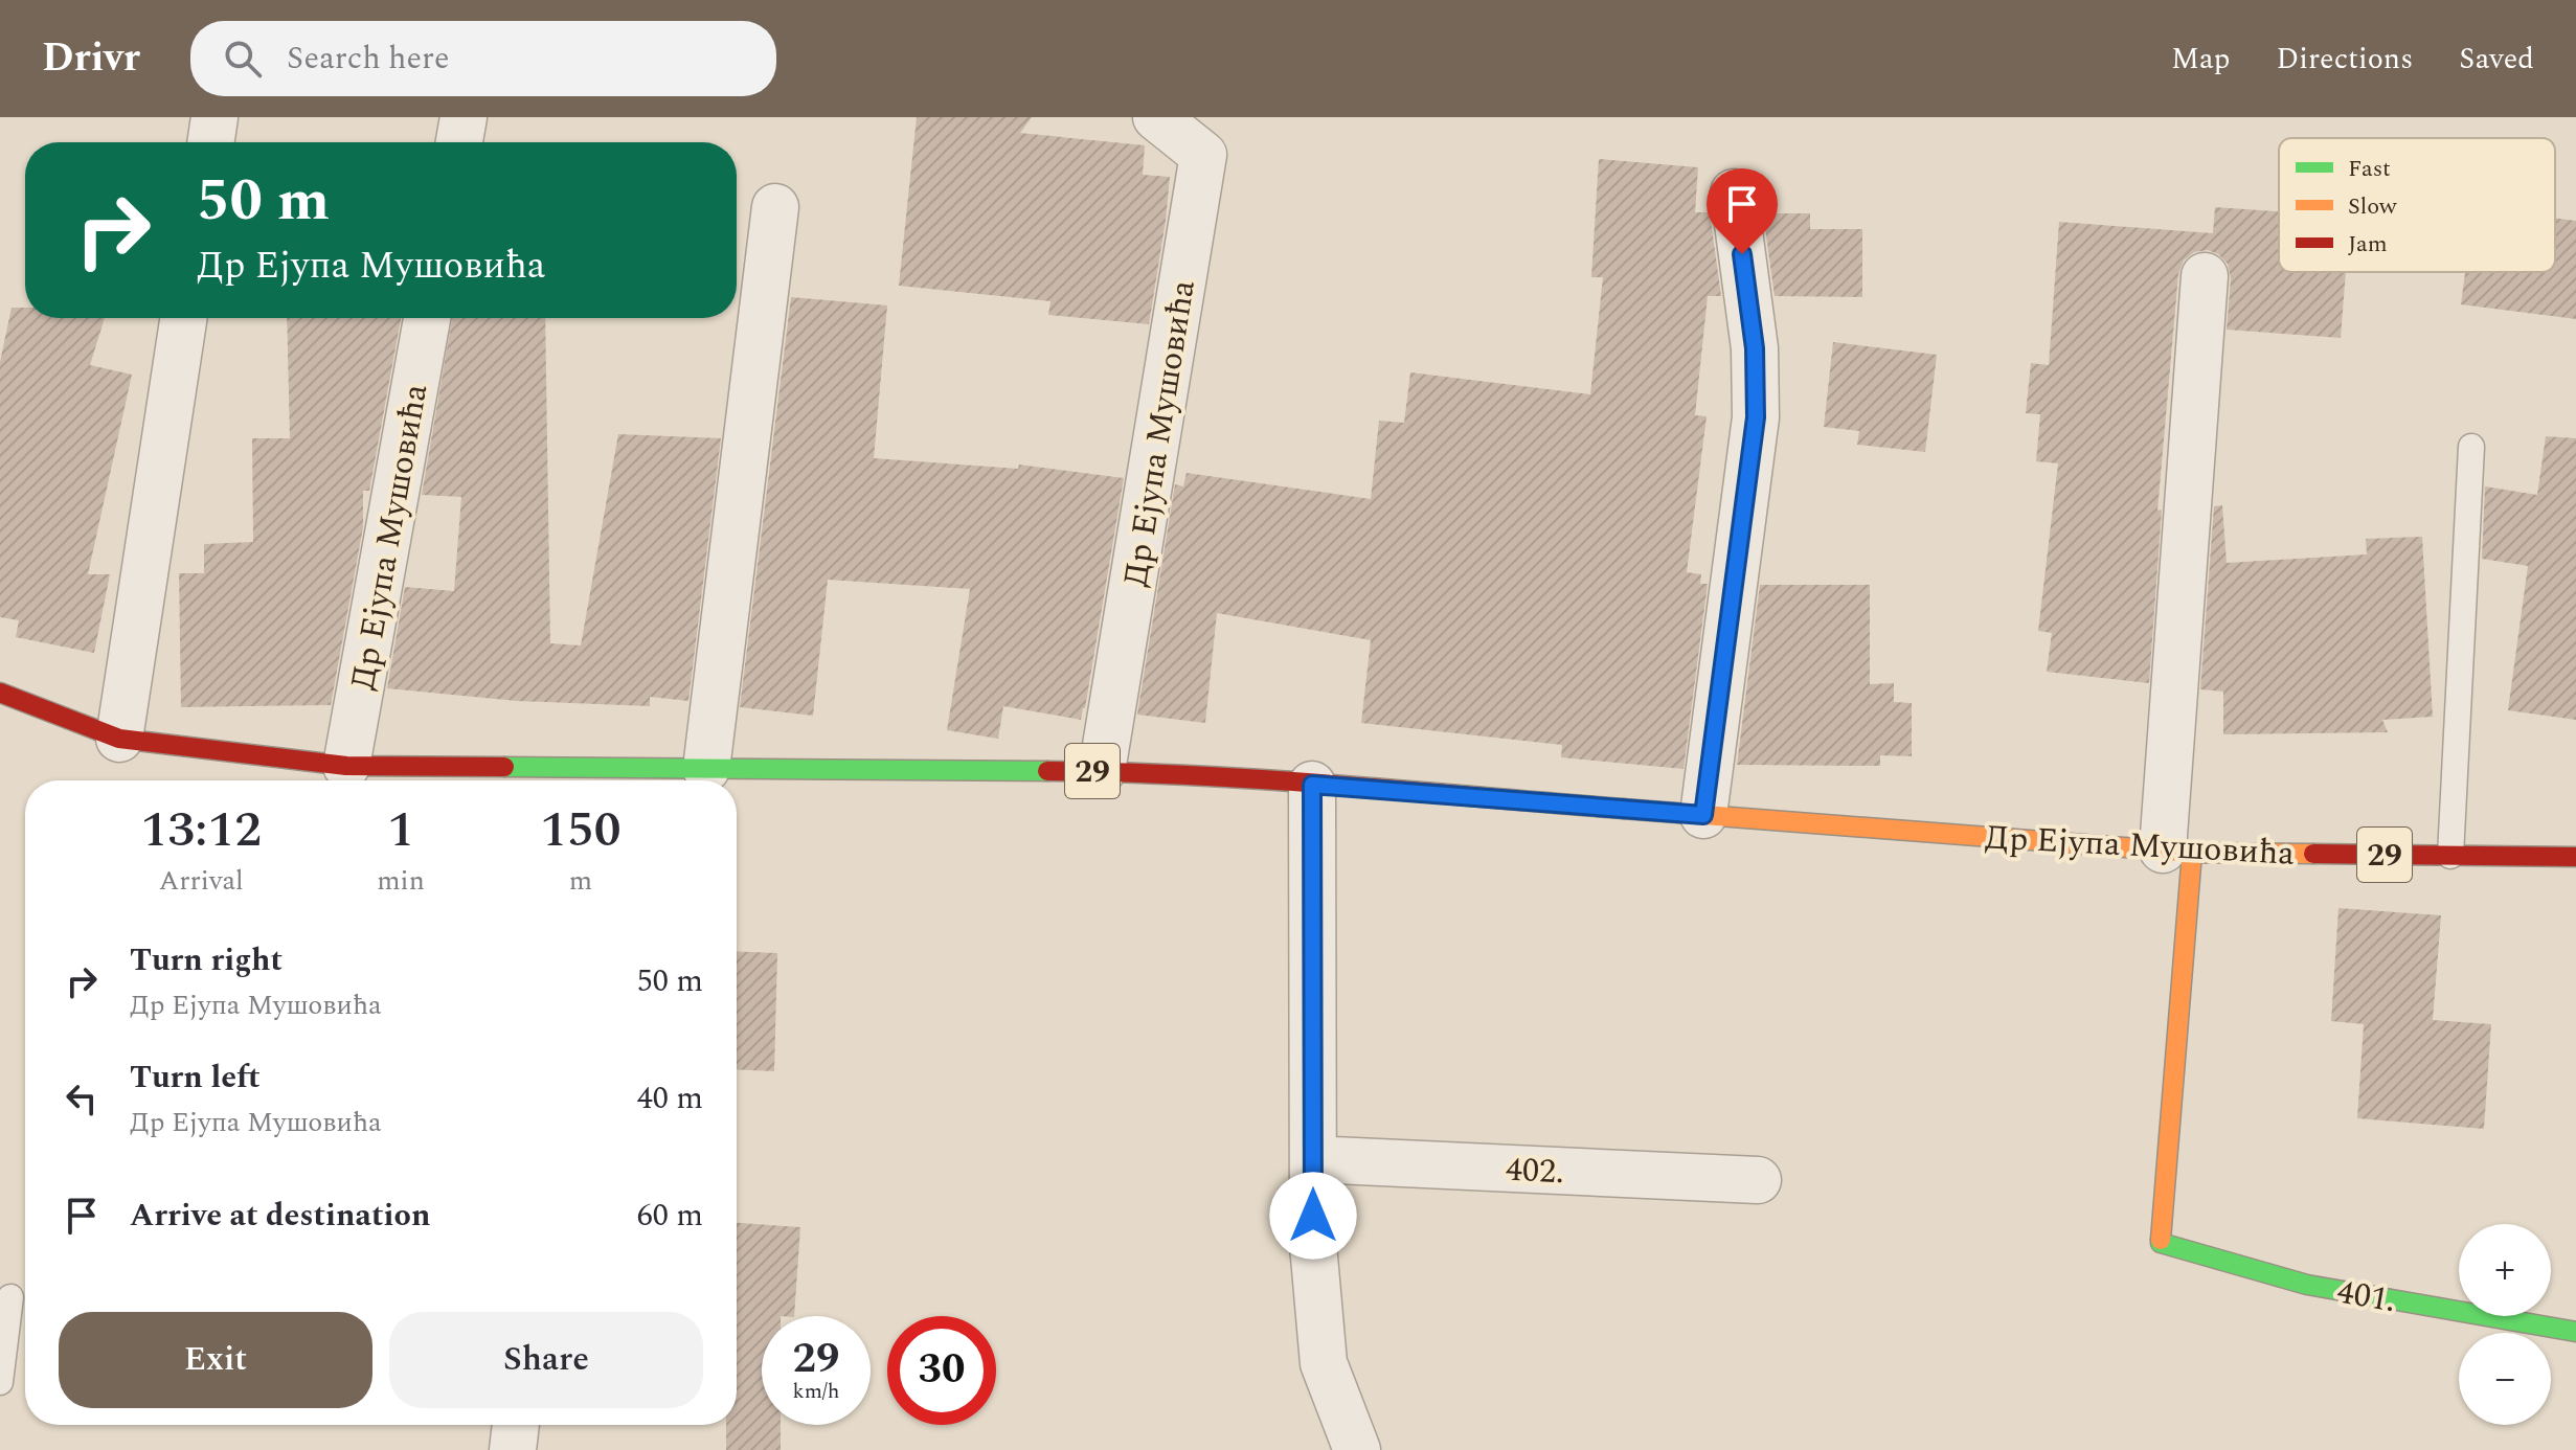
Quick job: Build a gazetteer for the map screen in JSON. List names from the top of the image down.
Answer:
{
  "streets": {
    "main road": ["Др Ејупа Мушовића", "29", "401."],
    "street": ["402."]
  },
  "crossings": [
    ["Др Ејупа Мушовића", "401."]
  ],
  "legend": ["Fast", "Slow", "Jam"],
  "page": {
    "header": "Drivr",
    "search": "Search here",
    "nav": ["Map", "Directions", "Saved"],
    "turn": ["50 m", "Др Ејупа Мушовића"],
    "eta": [
      "13:12",
      "Arrival",
      "1",
      "min",
      "150",
      "m"
    ],
    "list": [
      {
        "name": "Turn right",
        "note": "Др Ејупа Мушовића",
        "value": "50 m"
      },
      {
        "name": "Turn left",
        "note": "Др Ејупа Мушовића",
        "value": "40 m"
      },
      {
        "name": "Arrive at destination",
        "value": "60 m"
      }
    ],
    "map_buttons": ["+", "−"],
    "buttons": ["Exit", "Share"],
    "speed": "29 km/h",
    "limit": "30"
  }
}
